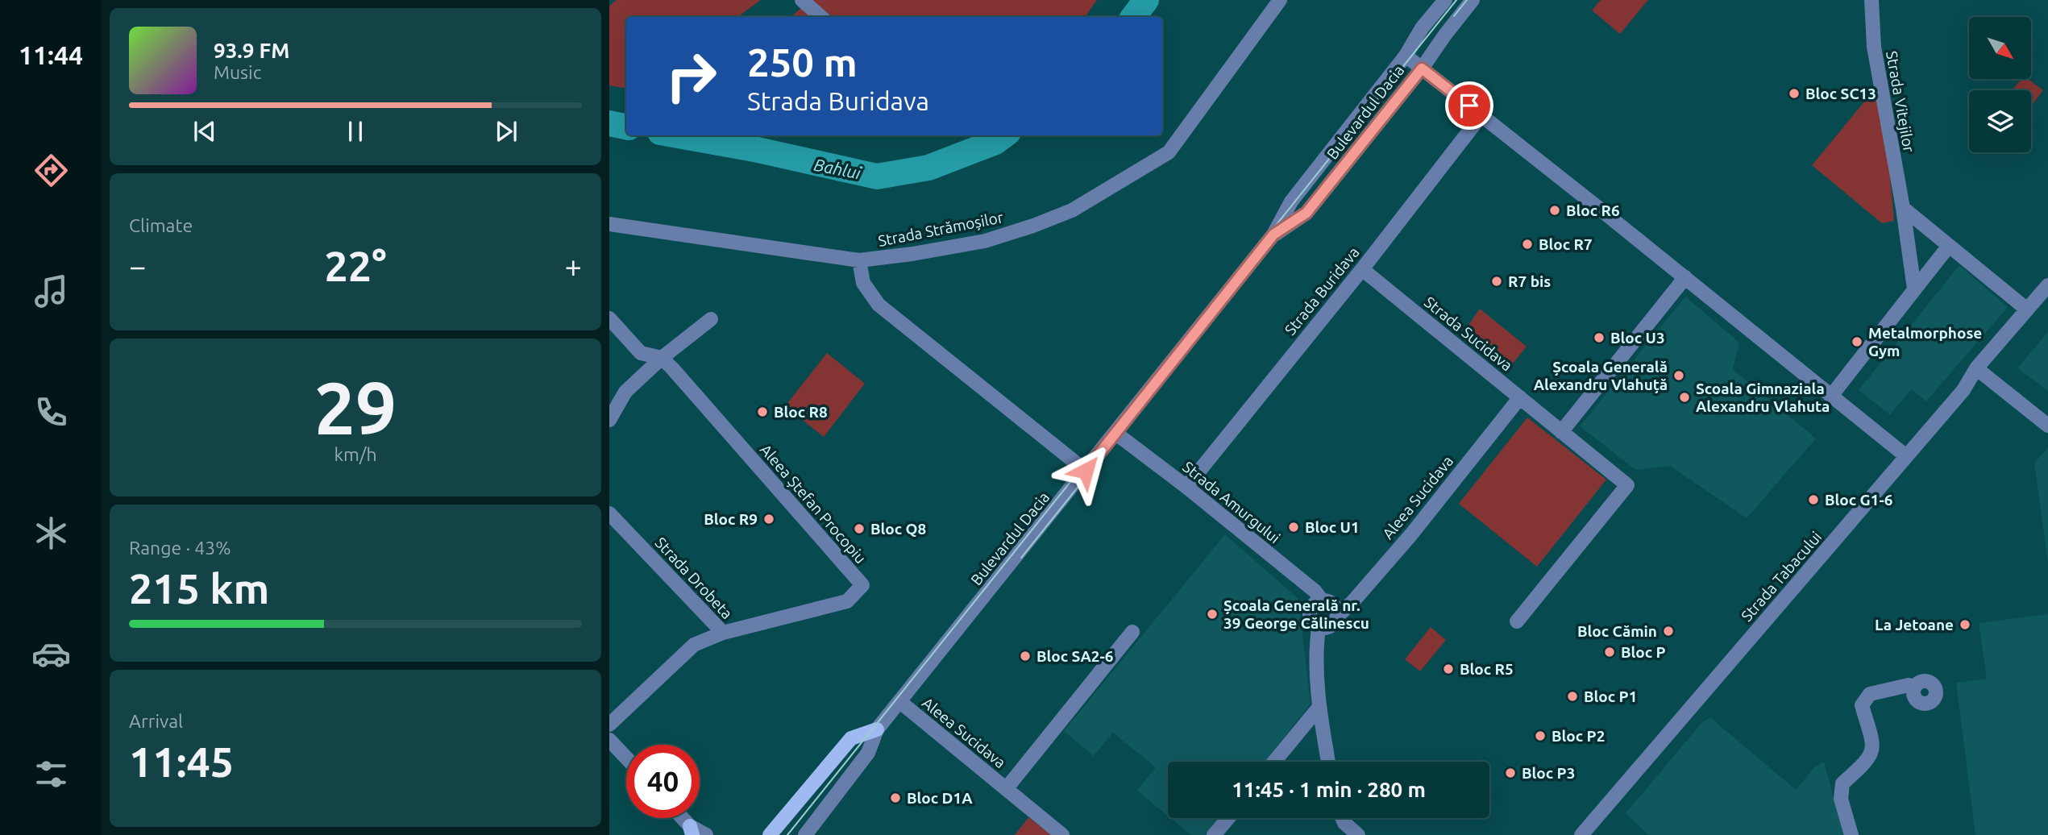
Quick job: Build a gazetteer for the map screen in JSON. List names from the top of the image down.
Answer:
{
  "streets": {
    "street": [
      "Strada Vitejilor",
      "Bulevardul Dacia",
      "Strada Strămoșilor",
      "Strada Buridava",
      "Strada Sucidava",
      "Aleea Sucidava",
      "Strada Amurgului",
      "Aleea Ștefan Procopiu",
      "Strada Tabacului",
      "Strada Drobeta"
    ]
  },
  "crossings": [
    ["Bulevardul Dacia", "Aleea Sucidava"],
    ["Bulevardul Dacia", "Strada Amurgului"],
    ["Strada Buridava", "Strada Sucidava"],
    ["Strada Buridava", "Strada Amurgului"],
    ["Strada Sucidava", "Aleea Sucidava"],
    ["Aleea Sucidava", "Strada Amurgului"],
    ["Aleea Ștefan Procopiu", "Strada Drobeta"]
  ],
  "water": ["Bahlui"],
  "places": [
    "Bloc SC13",
    "Bloc R6",
    "Bloc R7",
    "R7 bis",
    "Bloc U3",
    "Metalmorphose Gym",
    "Școala Generală Alexandru Vlahuță",
    "Scoala Gimnaziala Alexandru Vlahuta",
    "Bloc R8",
    "Bloc G1-6",
    "Bloc R9",
    "Bloc U1",
    "Bloc Q8",
    "Școala Generală nr. 39 George Călinescu",
    "La Jetoane",
    "Bloc Cămin",
    "Bloc P",
    "Bloc SA2-6",
    "Bloc R5",
    "Bloc P1",
    "Bloc P2",
    "Bloc P3",
    "Bloc D1A"
  ],
  "north": "bottom right",
  "page": {
    "tabs": "11:44",
    "turn": ["250 m", "Strada Buridava"],
    "song": ["93.9 FM", "Music"],
    "tile": [
      "Climate",
      ["29", "km/h"],
      ["Range · 43%", "215 km"],
      ["Arrival", "11:45"]
    ],
    "heat": ["−", "22°", "+"],
    "limit": "40",
    "trip": "11:45 · 1 min · 280 m"
  }
}
